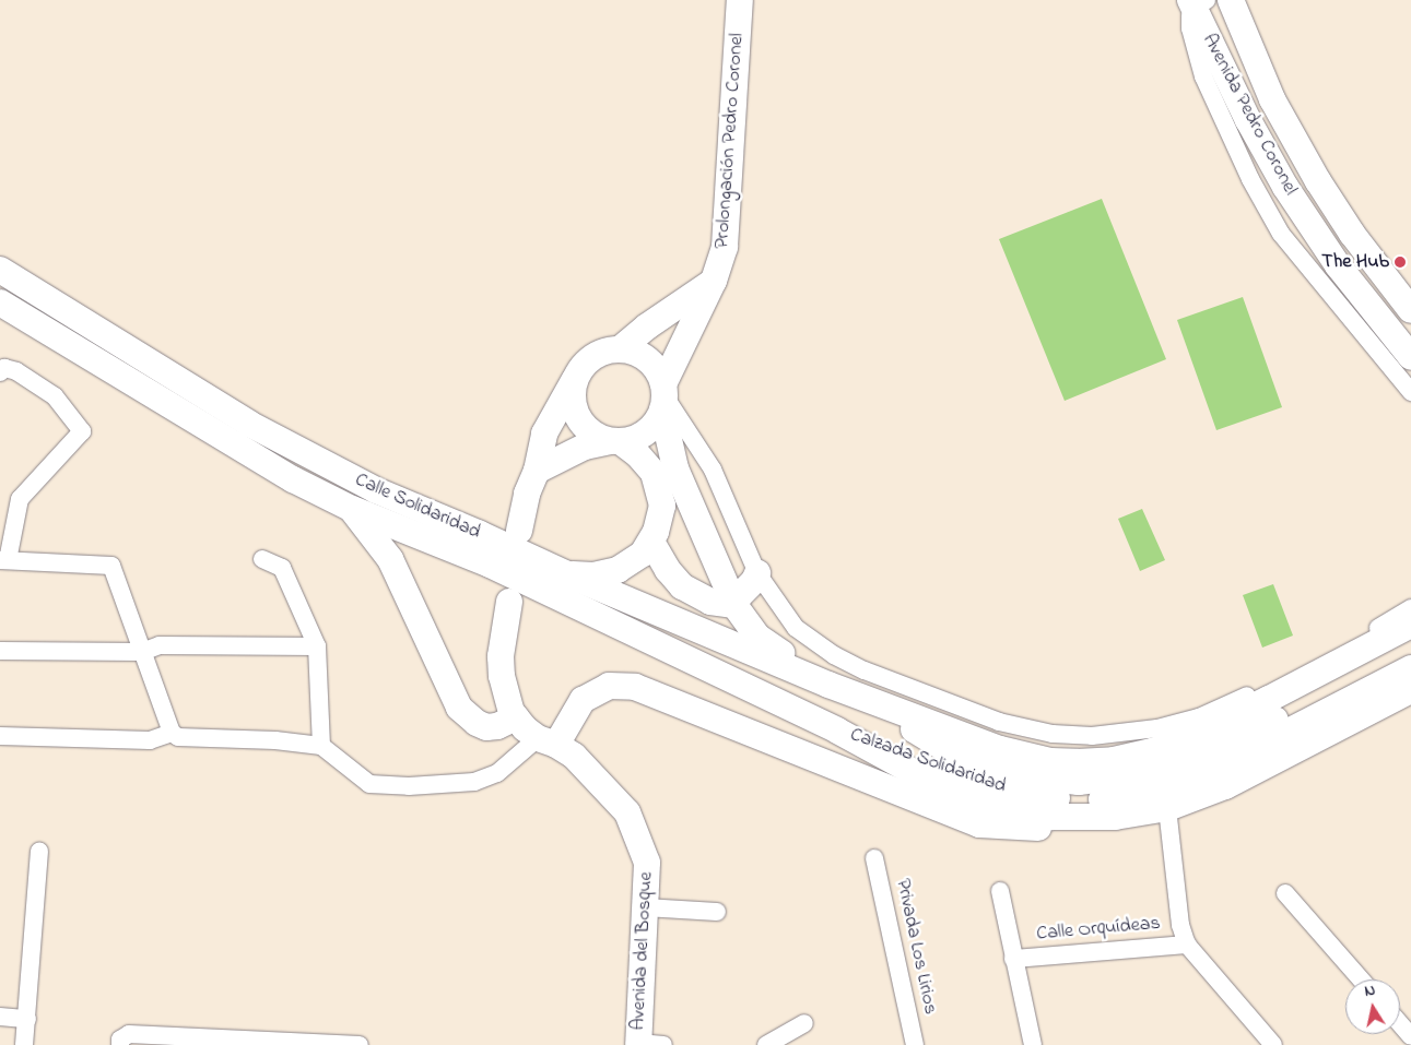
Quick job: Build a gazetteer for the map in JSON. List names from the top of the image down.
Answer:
{
  "streets": {
    "main road": [
      "Avenida Pedro Coronel",
      "Prolongación Pedro Coronel",
      "Calle Solidaridad",
      "Calzada Solidaridad",
      "Avenida del Bosque"
    ],
    "street": ["Calle Orquídeas", "Privada Los Lirios"]
  },
  "crossings": [
    ["Calle Solidaridad", "Calzada Solidaridad"],
    ["Calzada Solidaridad", "Calle Orquídeas"]
  ],
  "places": ["The Hub"],
  "north": "top"
}
